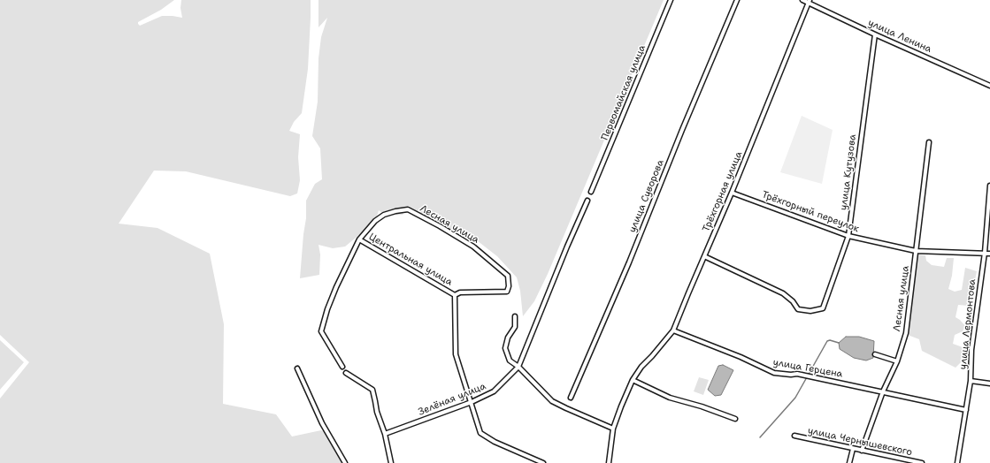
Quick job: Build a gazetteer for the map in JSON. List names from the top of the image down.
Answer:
{
  "streets": {
    "street": [
      "улица Ленина",
      "Первомайская улица",
      "улица Кутузова",
      "Трёхгорная улица",
      "улица Суворова",
      "Трёхгорный переулок",
      "Лесная улица",
      "Центральная улица",
      "улица Лермонтова",
      "улица Герцена",
      "Зелёная улица",
      "улица Чернышевского"
    ]
  },
  "crossings": [
    ["улица Ленина", "улица Кутузова"],
    ["улица Ленина", "Трёхгорная улица"],
    ["улица Кутузова", "Трёхгорная улица"],
    ["улица Кутузова", "Трёхгорный переулок"],
    ["Трёхгорная улица", "Трёхгорный переулок"],
    ["Трёхгорная улица", "улица Герцена"],
    ["Трёхгорный переулок", "Лесная улица"],
    ["Трёхгорный переулок", "улица Лермонтова"],
    ["Лесная улица", "Центральная улица"],
    ["Лесная улица", "улица Герцена"],
    ["Лесная улица", "улица Чернышевского"],
    ["Центральная улица", "Зелёная улица"],
    ["улица Лермонтова", "улица Герцена"]
  ]
}
